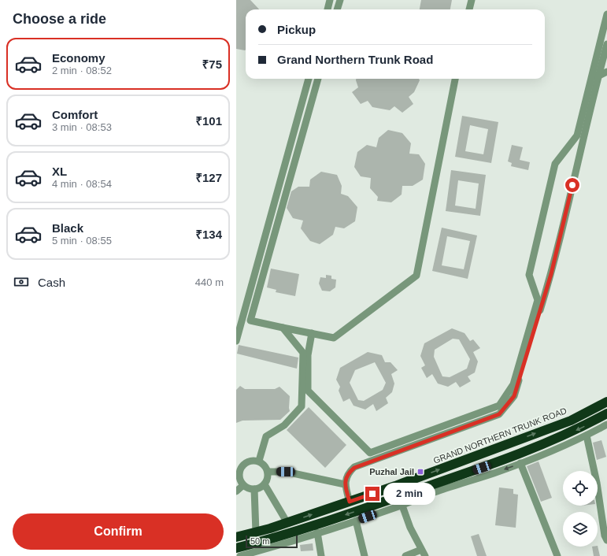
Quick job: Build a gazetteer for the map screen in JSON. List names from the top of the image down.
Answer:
{
  "streets": {
    "highway": ["GRAND NORTHERN TRUNK ROAD"]
  },
  "places": {
    "transit": ["Puzhal Jail"]
  },
  "scale_bar": "50 m",
  "page": {
    "heading": "Choose a ride",
    "banner": ["Pickup", "Grand Northern Trunk Road"],
    "list": [
      {
        "name": "Economy",
        "note": "2 min · 08:52",
        "value": "₹75"
      },
      {
        "name": "Comfort",
        "note": "3 min · 08:53",
        "value": "₹101"
      },
      {
        "name": "XL",
        "note": "4 min · 08:54",
        "value": "₹127"
      },
      {
        "name": "Black",
        "note": "5 min · 08:55",
        "value": "₹134"
      }
    ],
    "pay": ["Cash", "440 m"],
    "bubble": "2 min",
    "buttons": "Confirm",
    "scale": "50 m"
  }
}
